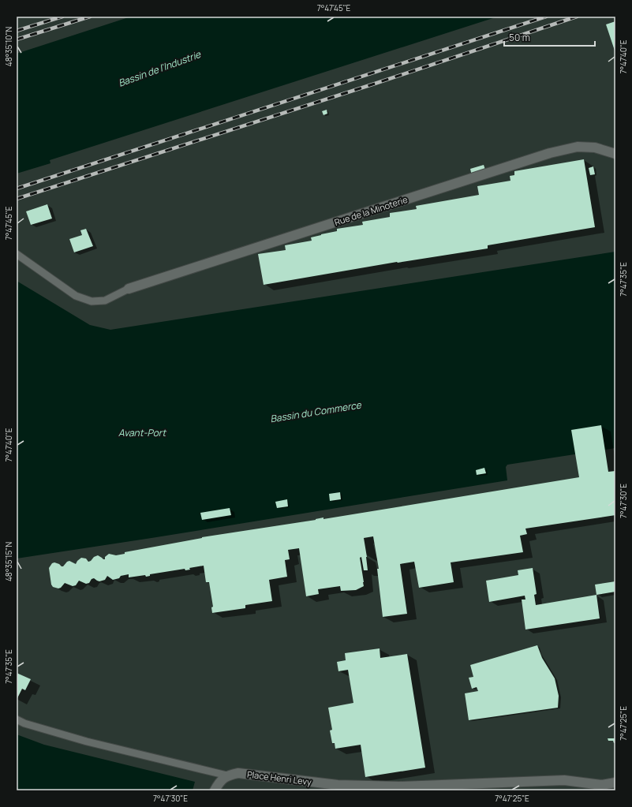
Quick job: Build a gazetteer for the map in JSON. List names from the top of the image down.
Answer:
{
  "streets": {
    "street": ["Rue de la Minoterie", "Place Henri Levy"]
  },
  "water": ["Bassin de l'Industrie", "Bassin du Commerce", "Avant-Port"],
  "scale_bar": "50 m",
  "coordinates": [
    "7°47'45\"E",
    "48°35'10\"N",
    "7°47'40\"E",
    "7°47'35\"E",
    "7°47'30\"E",
    "48°35'15\"N",
    "7°47'25\"E"
  ]
}
